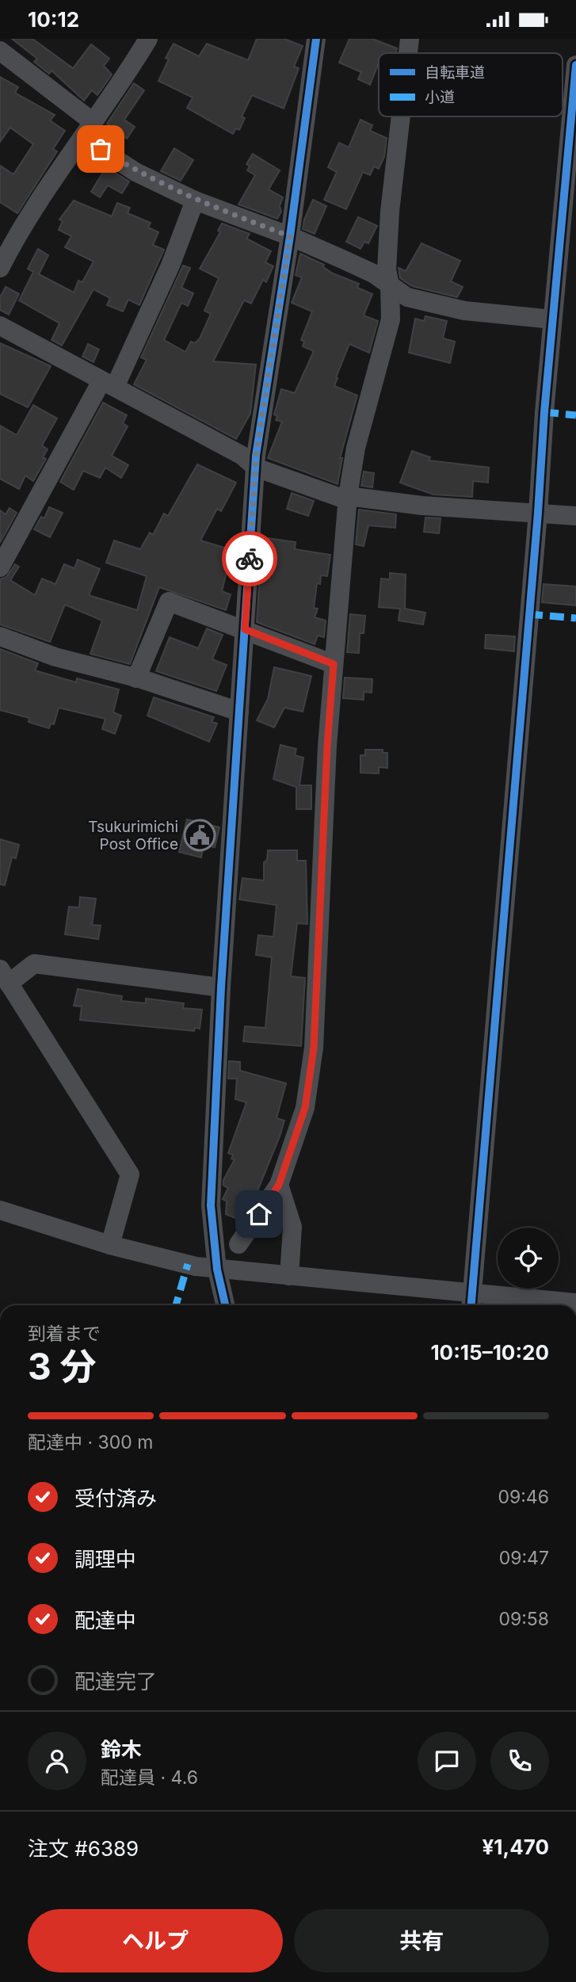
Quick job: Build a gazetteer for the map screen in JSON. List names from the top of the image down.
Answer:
{
  "places": {
    "public building": ["Tsukurimichi Post Office"]
  },
  "legend": ["自転車道", "小道"],
  "page": {
    "status": "10:12",
    "heading": ["3 分", "到着まで", "10:15–10:20"],
    "panel": [
      "鈴木",
      "配達員 · 4.6",
      "注文 #6389",
      "¥1,470"
    ],
    "bar": "配達中 · 300 m",
    "list": [
      ["受付済み", "09:46"],
      ["調理中", "09:47"],
      ["配達中", "09:58"],
      "配達完了"
    ],
    "buttons": ["ヘルプ", "共有"]
  }
}
